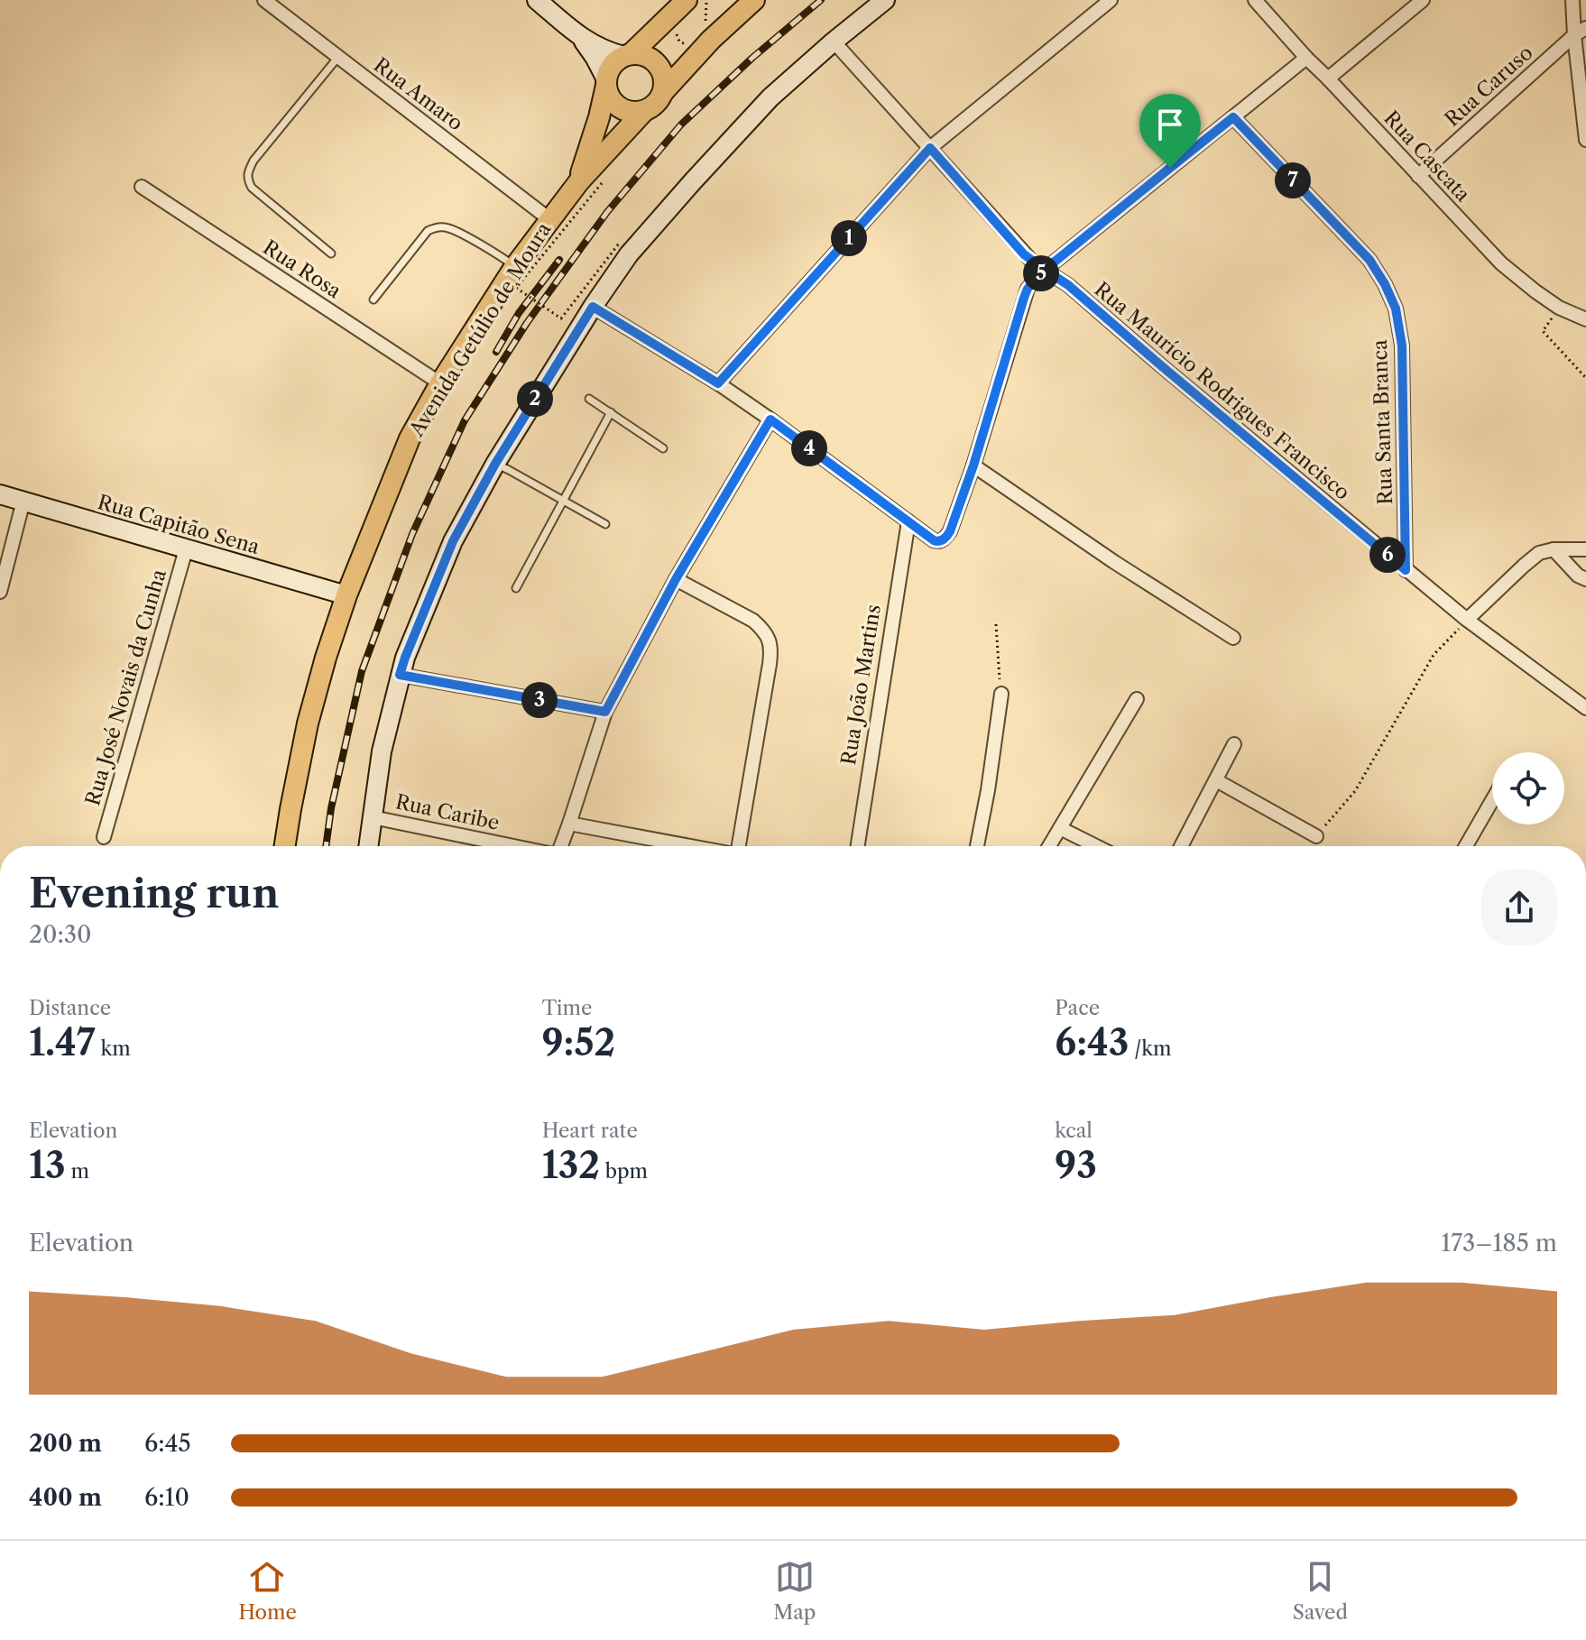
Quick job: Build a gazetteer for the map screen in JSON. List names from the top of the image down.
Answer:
{
  "streets": {
    "main road": ["Avenida Getúlio de Moura", "Rua Capitão Sena"],
    "street": [
      "Rua Caruso",
      "Rua Amaro",
      "Rua Cascata",
      "Rua Rosa",
      "Rua Maurício Rodrigues Francisco",
      "Rua Santa Branca",
      "Rua João Martins",
      "Rua José Novais da Cunha",
      "Rua Caribe"
    ]
  },
  "crossings": [
    ["Rua Caruso", "Rua Cascata"],
    ["Rua Amaro", "Avenida Getúlio de Moura"],
    ["Rua Rosa", "Avenida Getúlio de Moura"],
    ["Avenida Getúlio de Moura", "Rua Capitão Sena"],
    ["Rua Maurício Rodrigues Francisco", "Rua Santa Branca"],
    ["Rua Capitão Sena", "Rua José Novais da Cunha"]
  ],
  "page": {
    "pins": [
      "7",
      "1",
      "5",
      "2",
      "4",
      "6",
      "3"
    ],
    "heading": ["Evening run", "20:30"],
    "stats": [
      ["Distance", "1.47 km"],
      ["Time", "9:52"],
      ["Pace", "6:43 /km"],
      ["Elevation", "13 m"],
      ["Heart rate", "132 bpm"],
      ["kcal", "93"]
    ],
    "chart": ["Elevation", "173–185 m"],
    "list": [
      {
        "name": "200 m",
        "note": "6:45"
      },
      {
        "name": "400 m",
        "note": "6:10"
      }
    ],
    "tabs": ["Home", "Map", "Saved"]
  }
}
